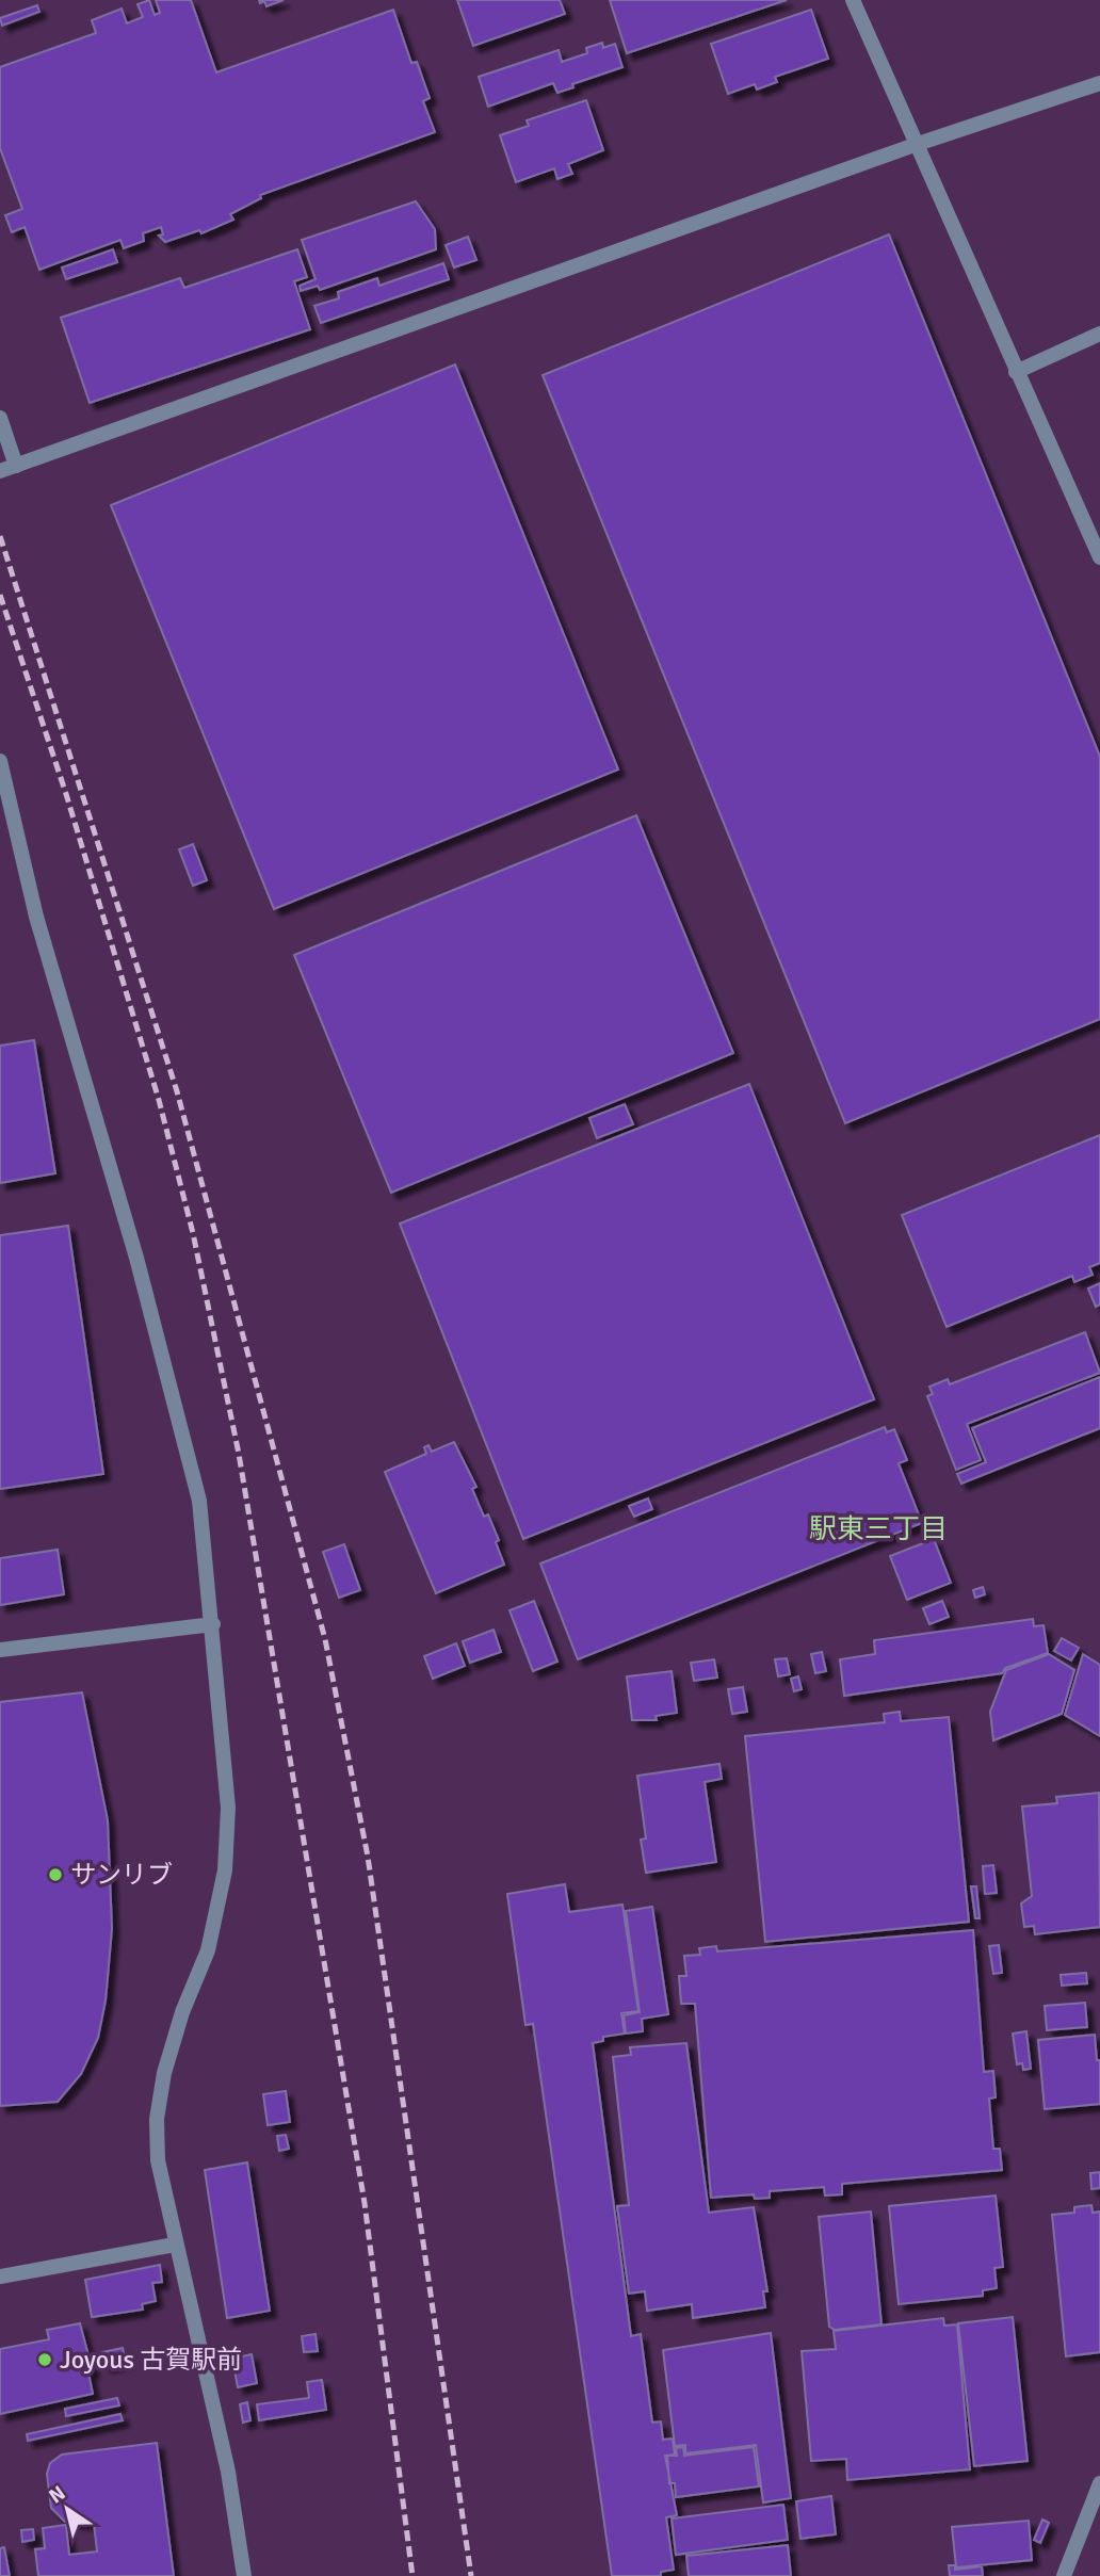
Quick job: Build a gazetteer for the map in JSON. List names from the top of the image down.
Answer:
{
  "districts": ["駅東三丁目"],
  "places": ["サンリブ", "Joyous 古賀駅前"],
  "north": "top left"
}
